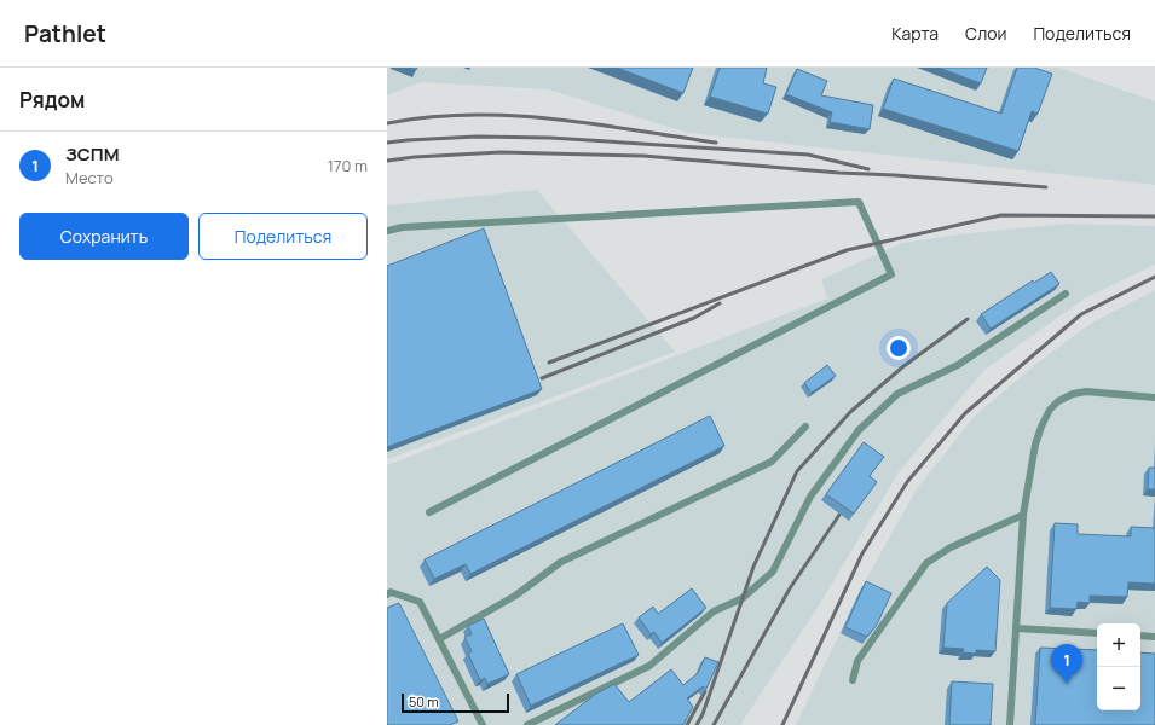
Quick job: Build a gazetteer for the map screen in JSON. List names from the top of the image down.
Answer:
{
  "scale_bar": "50 m",
  "page": {
    "header": "Pathlet",
    "nav": ["Карта", "Слои", "Поделиться"],
    "heading": "Рядом",
    "list": [
      {
        "mark": "1",
        "name": "ЗСПМ",
        "note": "Место",
        "value": "170 m"
      }
    ],
    "buttons": ["Сохранить", "Поделиться"],
    "map_buttons": ["+", "−"],
    "pins": "1",
    "scale": "50 m"
  }
}
